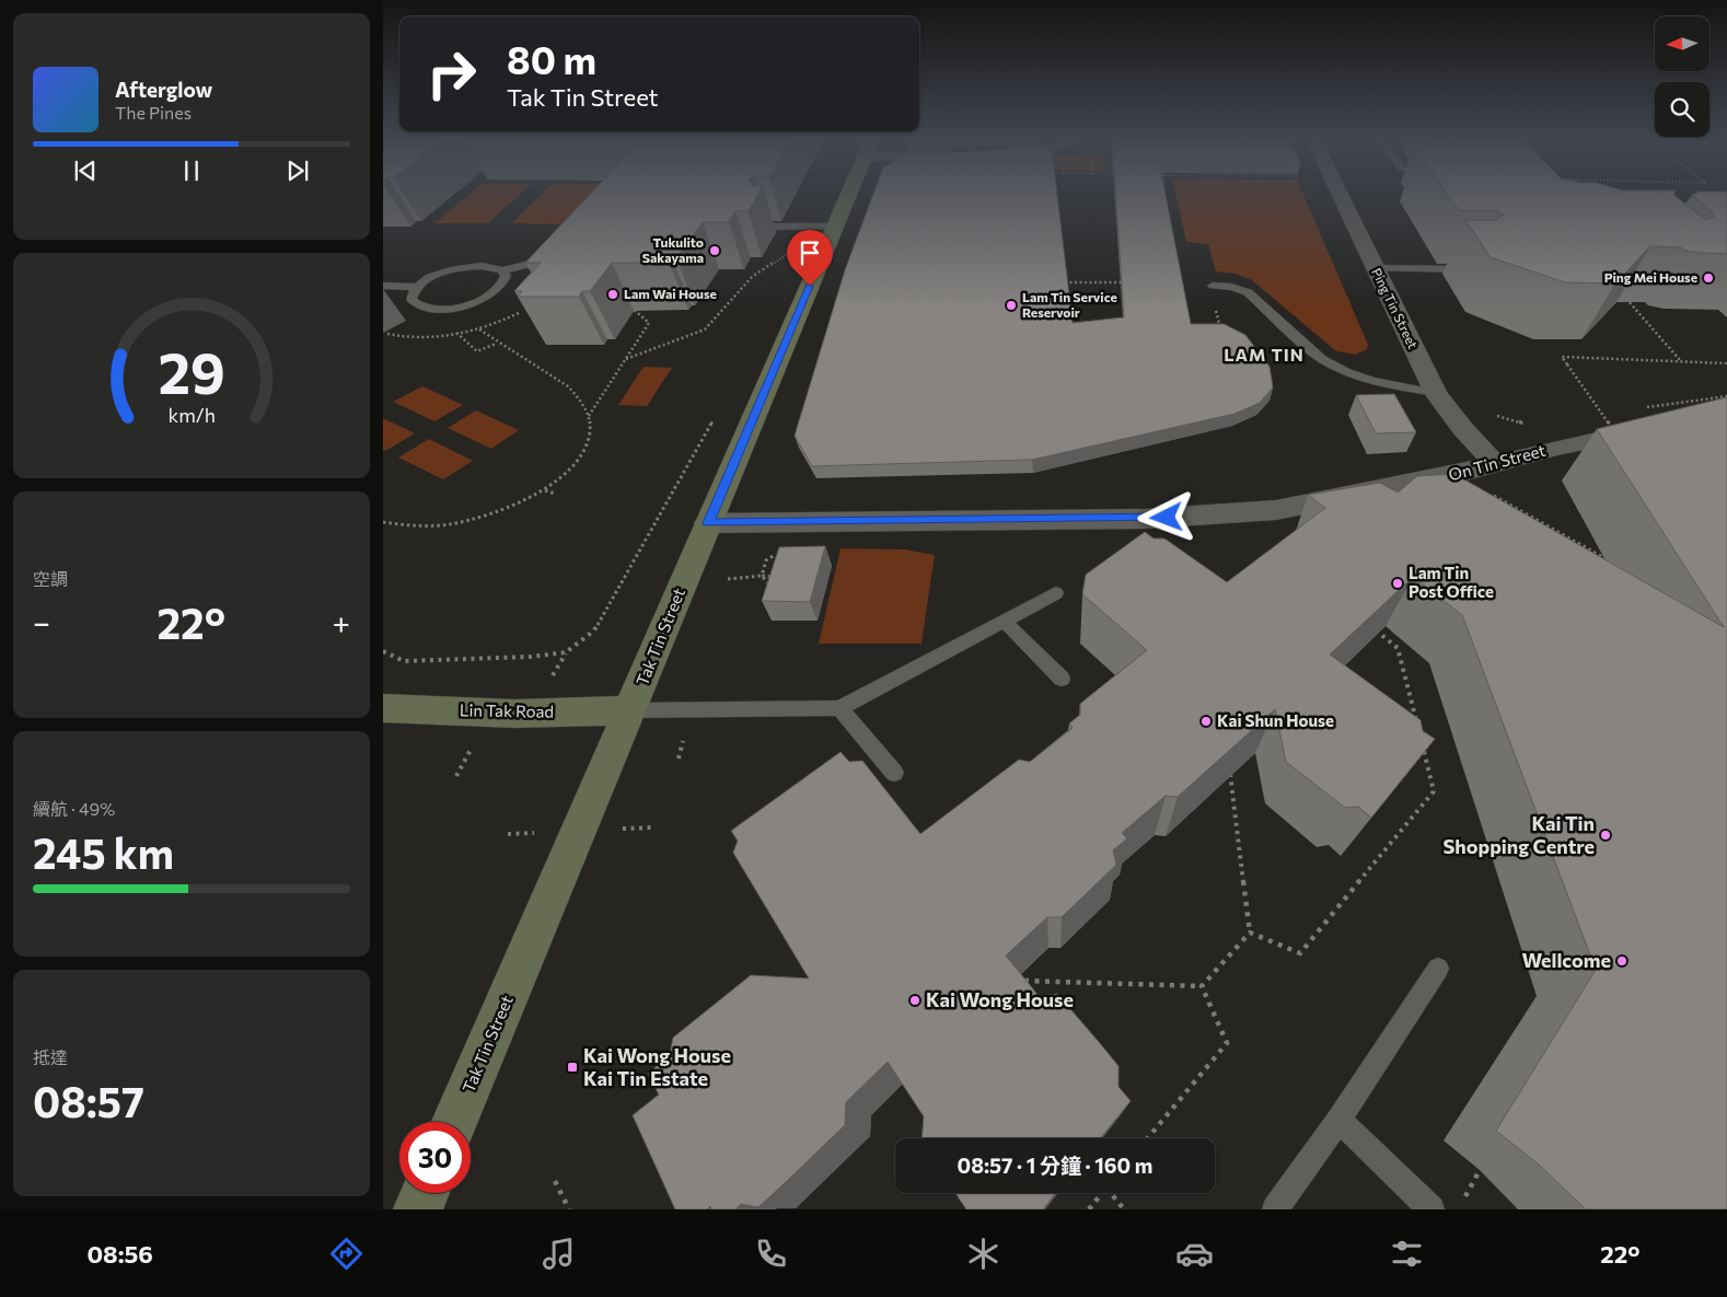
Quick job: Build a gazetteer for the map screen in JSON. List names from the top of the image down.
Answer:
{
  "streets": {
    "street": [
      "Ping Tin Street",
      "On Tin Street",
      "Tak Tin Street",
      "Lin Tak Road"
    ]
  },
  "crossings": [
    ["Ping Tin Street", "On Tin Street"],
    ["On Tin Street", "Tak Tin Street"],
    ["Tak Tin Street", "Lin Tak Road"]
  ],
  "districts": ["LAM TIN"],
  "places": {
    "other": [
      "Tukulito Sakayama",
      "Ping Mei House",
      "Lam Wai House",
      "Lam Tin Service Reservoir",
      "Lam Tin Post Office",
      "Kai Shun House",
      "Kai Tin Shopping Centre",
      "Wellcome",
      "Kai Wong House"
    ],
    "transit": ["Kai Wong House Kai Tin Estate"]
  },
  "north": "left",
  "page": {
    "turn": ["80 m", "Tak Tin Street"],
    "song": ["Afterglow", "The Pines"],
    "tile": [
      "空調",
      ["續航 · 49%", "245 km"],
      ["抵達", "08:57"]
    ],
    "heat": ["−", "22°", "+"],
    "limit": "30",
    "trip": "08:57 · 1 分鐘 · 160 m",
    "tabs": ["08:56", "22°"],
    "gauge": ["29", "km/h"]
  }
}
